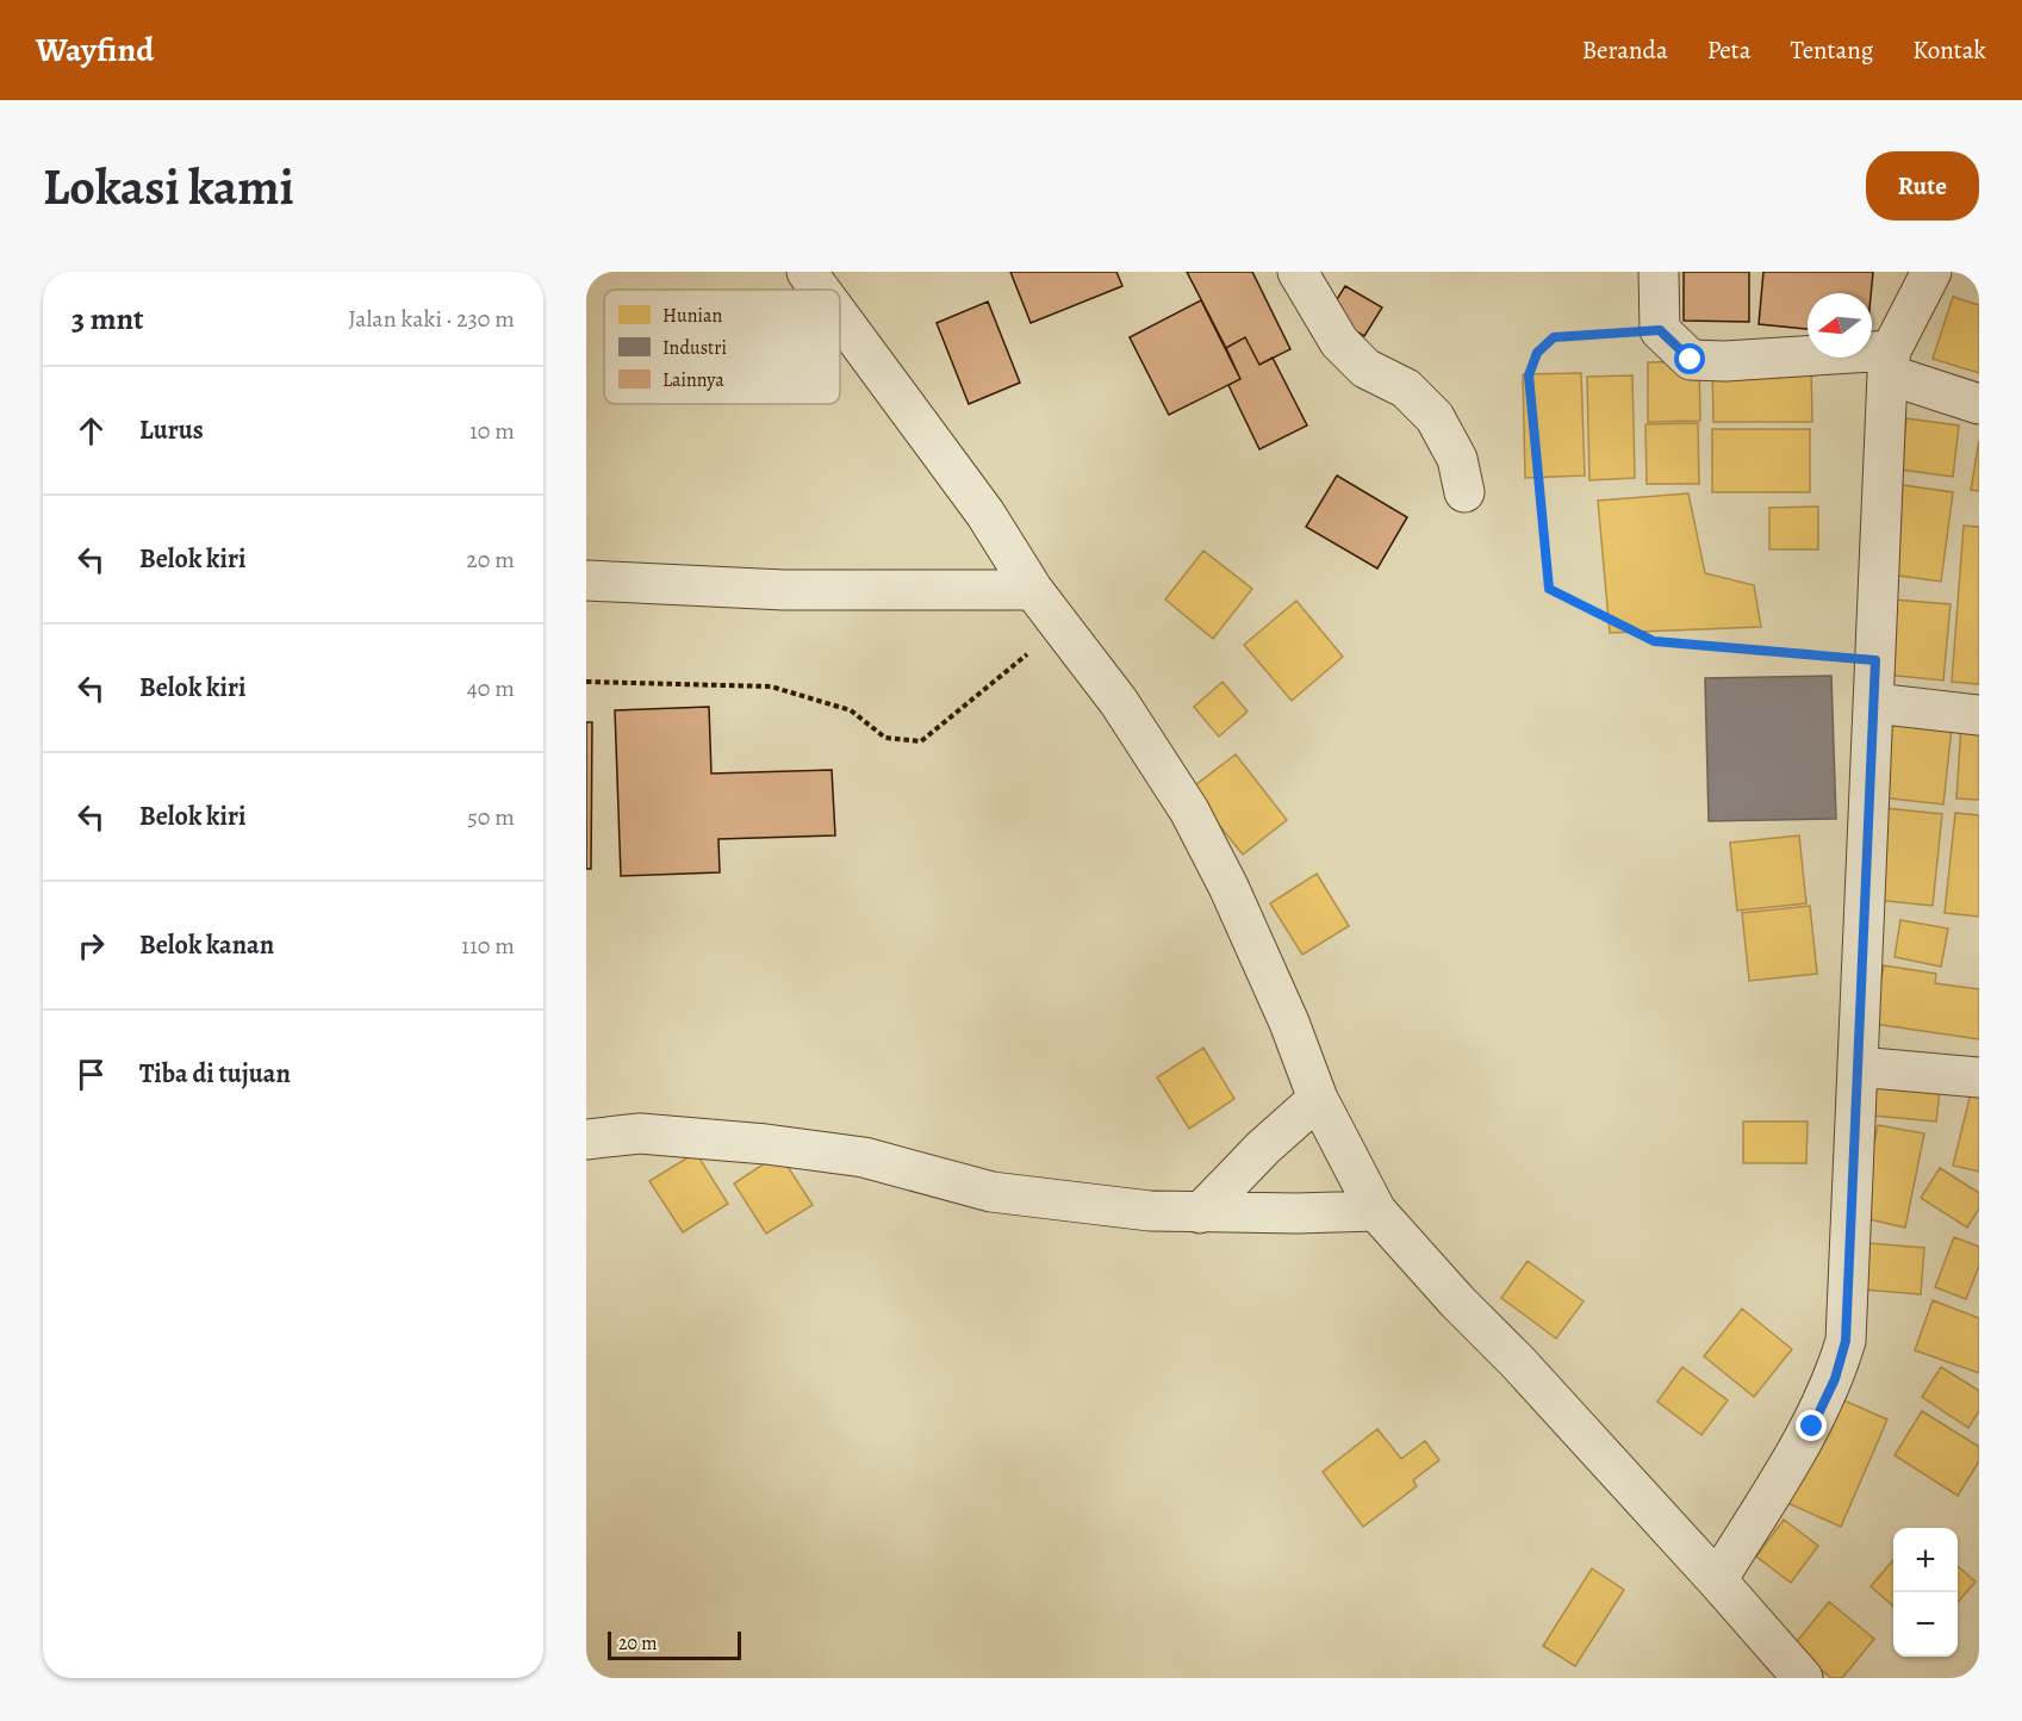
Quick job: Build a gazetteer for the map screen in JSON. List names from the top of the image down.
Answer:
{
  "legend": ["Hunian", "Industri", "Lainnya"],
  "scale_bar": "20 m",
  "north": "left",
  "page": {
    "header": "Wayfind",
    "nav": [
      "Beranda",
      "Peta",
      "Tentang",
      "Kontak"
    ],
    "buttons": "Rute",
    "title": "Lokasi kami",
    "heading": ["3 mnt", "Jalan kaki · 230 m"],
    "list": [
      ["Lurus", "10 m"],
      ["Belok kiri", "20 m"],
      ["Belok kiri", "40 m"],
      ["Belok kiri", "50 m"],
      ["Belok kanan", "110 m"],
      "Tiba di tujuan"
    ],
    "map_buttons": ["+", "−"],
    "scale": "20 m"
  }
}
